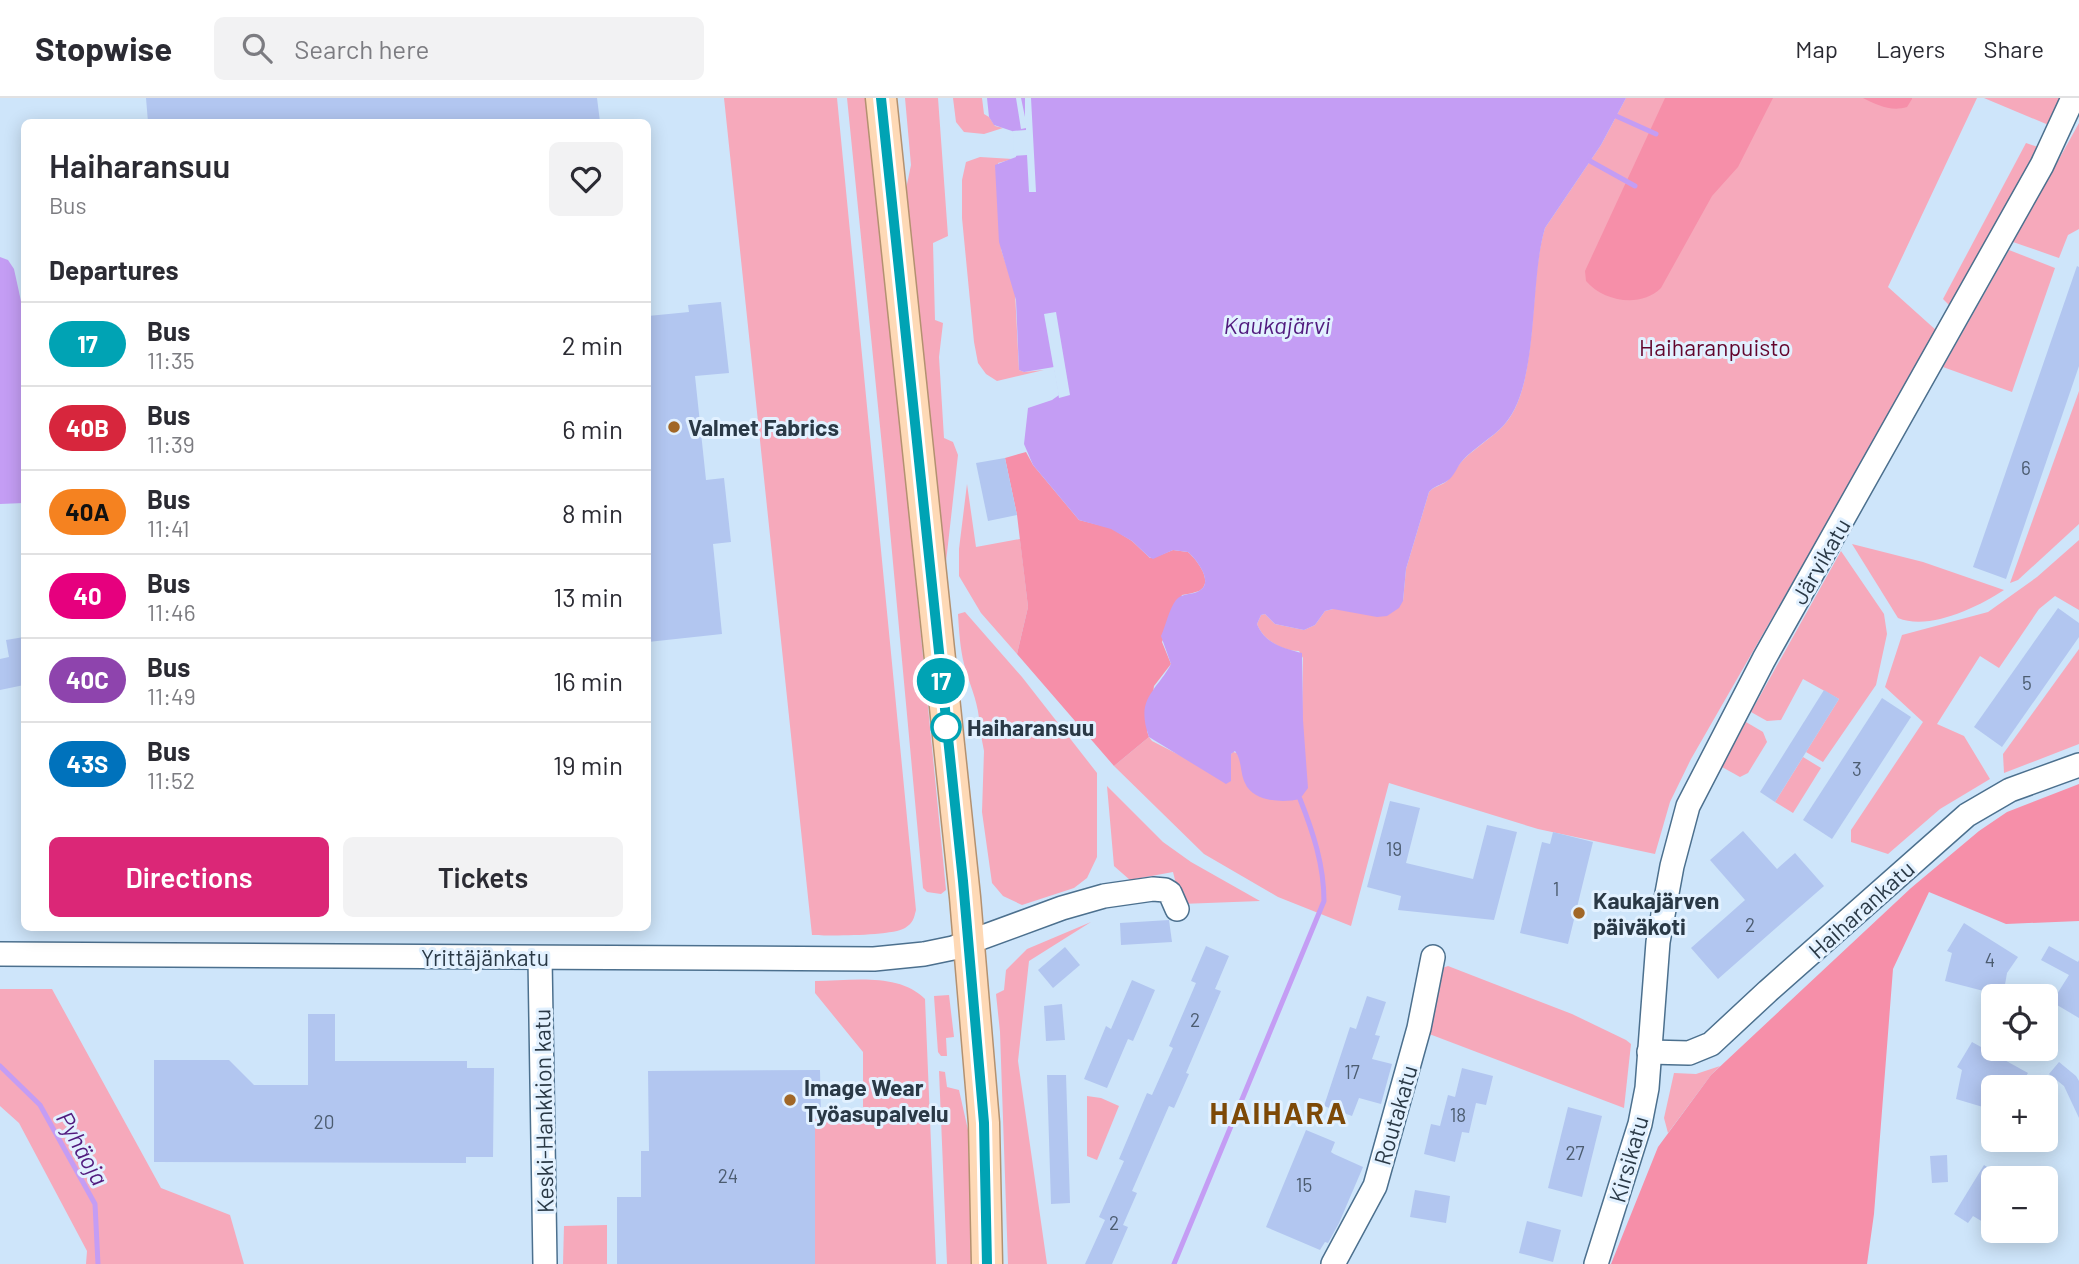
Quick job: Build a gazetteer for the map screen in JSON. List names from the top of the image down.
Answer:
{
  "streets": {
    "street": [
      "Järvikatu",
      "Haiharankatu",
      "Yrittäjänkatu",
      "Keski-Hankkion katu",
      "Routakatu",
      "Kirsikatu"
    ]
  },
  "crossings": [
    ["Järvikatu", "Haiharankatu"],
    ["Järvikatu", "Kirsikatu"],
    ["Haiharankatu", "Kirsikatu"],
    ["Yrittäjänkatu", "Keski-Hankkion katu"]
  ],
  "districts": ["HAIHARA"],
  "water": ["Kaukajärvi", "Pyhäoja"],
  "parks": ["Haiharanpuisto"],
  "places": [
    "Valmet Fabrics",
    "Haiharansuu",
    "Kaukajärven päiväkoti",
    "Image Wear Työasupalvelu"
  ],
  "lines": ["bus line 17"],
  "house_numbers": [
    "6",
    "5",
    "3",
    "19",
    "1",
    "2",
    "4",
    "2",
    "17",
    "18",
    "20",
    "27",
    "24",
    "15",
    "2"
  ],
  "page": {
    "header": "Stopwise",
    "search": "Search here",
    "nav": ["Map", "Layers", "Share"],
    "on_map": "17",
    "heading": [
      ["Haiharansuu", "Bus"],
      "Departures"
    ],
    "list": [
      {
        "mark": "17",
        "name": "Bus",
        "note": "11:35",
        "value": "2 min"
      },
      {
        "mark": "40B",
        "name": "Bus",
        "note": "11:39",
        "value": "6 min"
      },
      {
        "mark": "40A",
        "name": "Bus",
        "note": "11:41",
        "value": "8 min"
      },
      {
        "mark": "40",
        "name": "Bus",
        "note": "11:46",
        "value": "13 min"
      },
      {
        "mark": "40C",
        "name": "Bus",
        "note": "11:49",
        "value": "16 min"
      },
      {
        "mark": "43S",
        "name": "Bus",
        "note": "11:52",
        "value": "19 min"
      }
    ],
    "buttons": ["Directions", "Tickets"],
    "map_buttons": ["+", "−"]
  }
}
